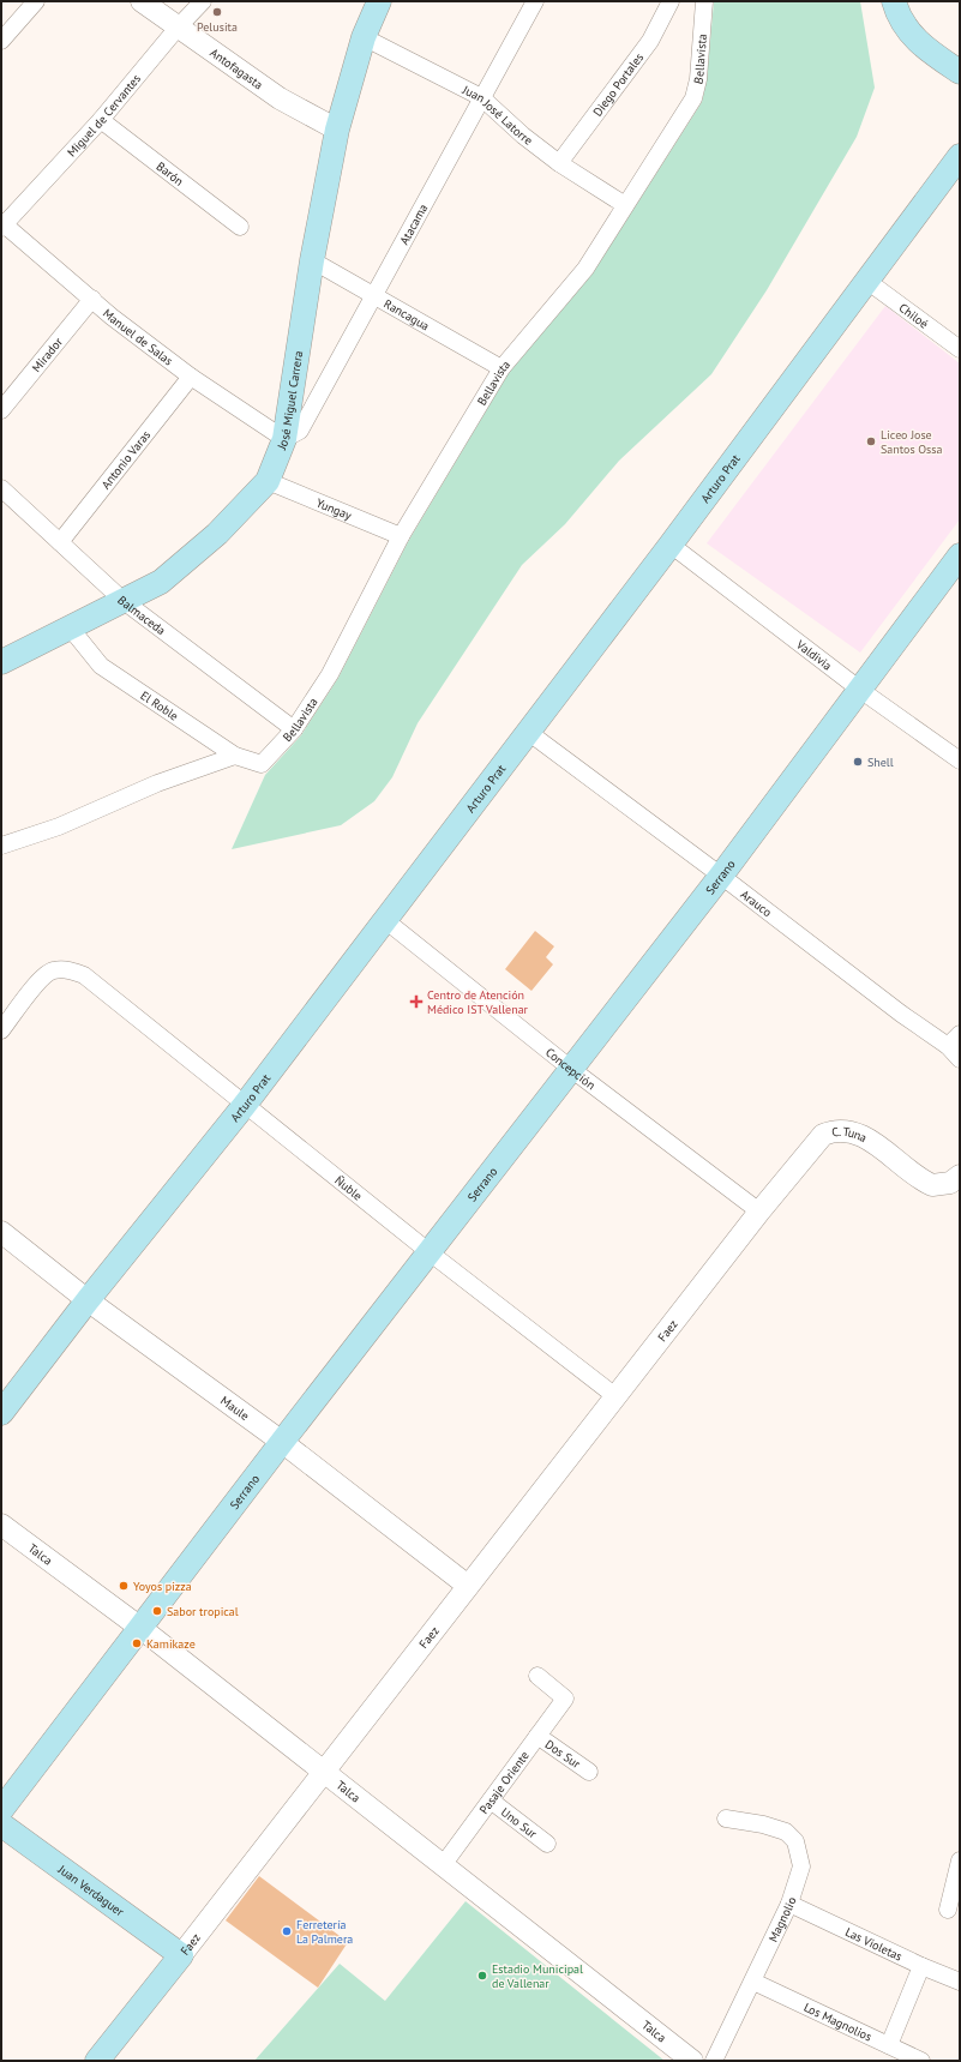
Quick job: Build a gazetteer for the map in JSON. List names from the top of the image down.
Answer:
{
  "streets": {
    "main road": [
      "José Miguel Carrera",
      "Arturo Prat",
      "Serrano",
      "Faez",
      "Juan Verdaguer"
    ],
    "street": [
      "Bellavista",
      "Antofagasta",
      "Diego Portales",
      "Miguel de Cervantes",
      "Juan José Latorre",
      "Barón",
      "Atacama",
      "Rancagua",
      "Chiloé",
      "Manuel de Salas",
      "Mirador",
      "Antonio Varas",
      "Yungay",
      "Balmaceda",
      "Valdivia",
      "El Roble",
      "Arauco",
      "Concepción",
      "C. Tuna",
      "Ñuble",
      "Maule",
      "Talca",
      "Dos Sur",
      "Pasaje Oriente",
      "Uno Sur",
      "Magnolio",
      "Las Violetas",
      "Los Magnolios"
    ]
  },
  "crossings": [
    ["Bellavista", "Juan José Latorre"],
    ["Bellavista", "Rancagua"],
    ["Bellavista", "Yungay"],
    ["Bellavista", "Balmaceda"],
    ["Bellavista", "El Roble"],
    ["Antofagasta", "Miguel de Cervantes"],
    ["Antofagasta", "José Miguel Carrera"],
    ["Diego Portales", "Juan José Latorre"],
    ["Miguel de Cervantes", "Barón"],
    ["Miguel de Cervantes", "Manuel de Salas"],
    ["Juan José Latorre", "Atacama"],
    ["Juan José Latorre", "José Miguel Carrera"],
    ["Atacama", "Rancagua"],
    ["Atacama", "Manuel de Salas"],
    ["Atacama", "José Miguel Carrera"],
    ["Rancagua", "José Miguel Carrera"],
    ["Chiloé", "Arturo Prat"],
    ["Manuel de Salas", "Mirador"],
    ["Manuel de Salas", "José Miguel Carrera"],
    ["Manuel de Salas", "Antonio Varas"],
    ["José Miguel Carrera", "Yungay"],
    ["José Miguel Carrera", "Balmaceda"],
    ["José Miguel Carrera", "El Roble"],
    ["Antonio Varas", "Balmaceda"],
    ["Arturo Prat", "Valdivia"],
    ["Arturo Prat", "Arauco"],
    ["Arturo Prat", "Concepción"],
    ["Arturo Prat", "Ñuble"],
    ["Arturo Prat", "Maule"],
    ["Valdivia", "Serrano"],
    ["Serrano", "Arauco"],
    ["Serrano", "Concepción"],
    ["Serrano", "Ñuble"],
    ["Serrano", "Maule"],
    ["Serrano", "Talca"],
    ["Concepción", "C. Tuna"],
    ["Concepción", "Faez"],
    ["C. Tuna", "Faez"],
    ["Ñuble", "Faez"],
    ["Faez", "Maule"],
    ["Faez", "Talca"],
    ["Faez", "Juan Verdaguer"],
    ["Talca", "Pasaje Oriente"],
    ["Dos Sur", "Pasaje Oriente"],
    ["Pasaje Oriente", "Uno Sur"],
    ["Magnolio", "Las Violetas"],
    ["Magnolio", "Los Magnolios"]
  ],
  "places": {
    "other": [
      "Pelusita",
      "Liceo Jose Santos Ossa",
      "Shell",
      "Yoyos pizza",
      "Sabor tropical",
      "Kamikaze",
      "Ferretería La Palmera",
      "Estadio Municipal de Vallenar"
    ],
    "health": ["Centro de Atención Médico IST Vallenar"]
  }
}
